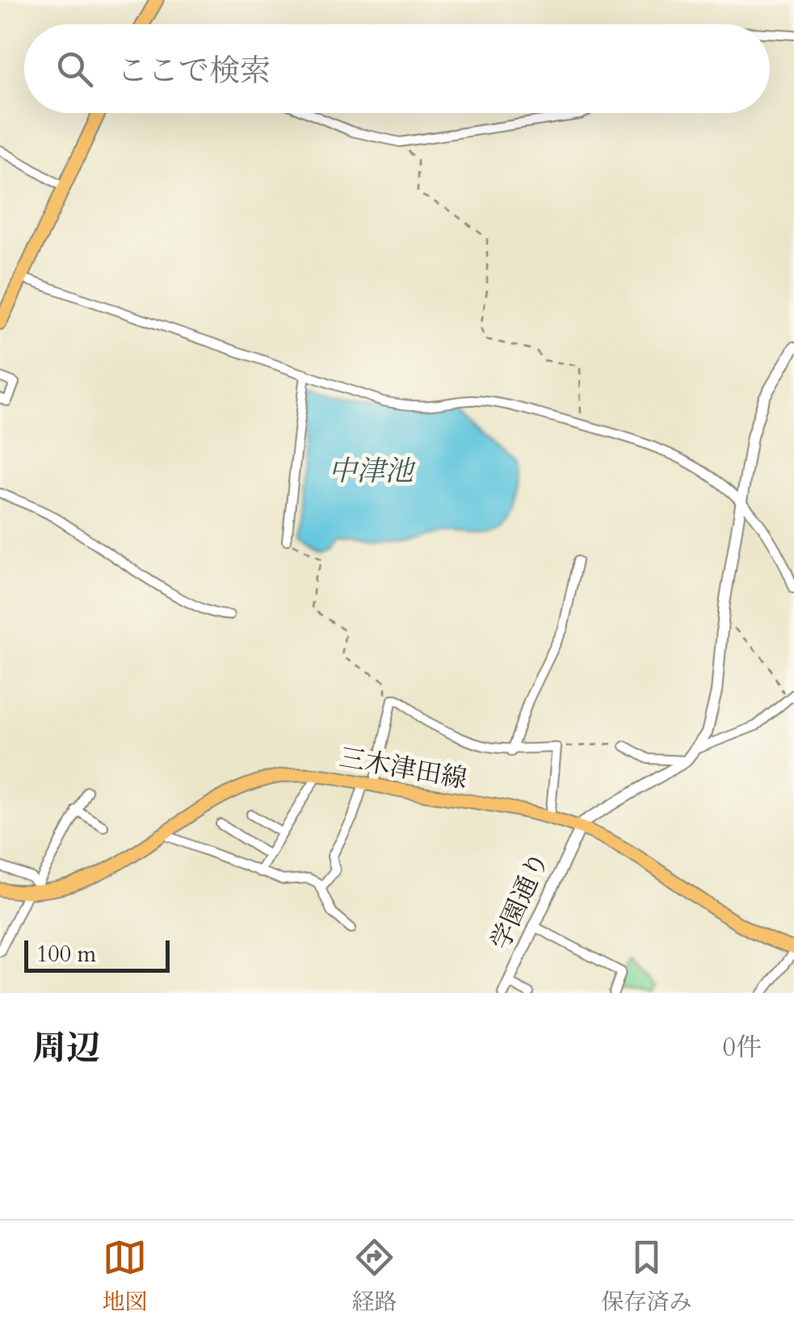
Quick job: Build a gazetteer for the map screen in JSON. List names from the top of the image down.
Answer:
{
  "streets": {
    "main road": ["三木津田線"],
    "street": ["学園通り"]
  },
  "crossings": [
    ["三木津田線", "学園通り"]
  ],
  "water": ["中津池"],
  "scale_bar": "100 m",
  "page": {
    "search": "ここで検索",
    "scale": "100 m",
    "heading": ["周辺", "0件"],
    "nav": ["地図", "経路", "保存済み"]
  }
}
